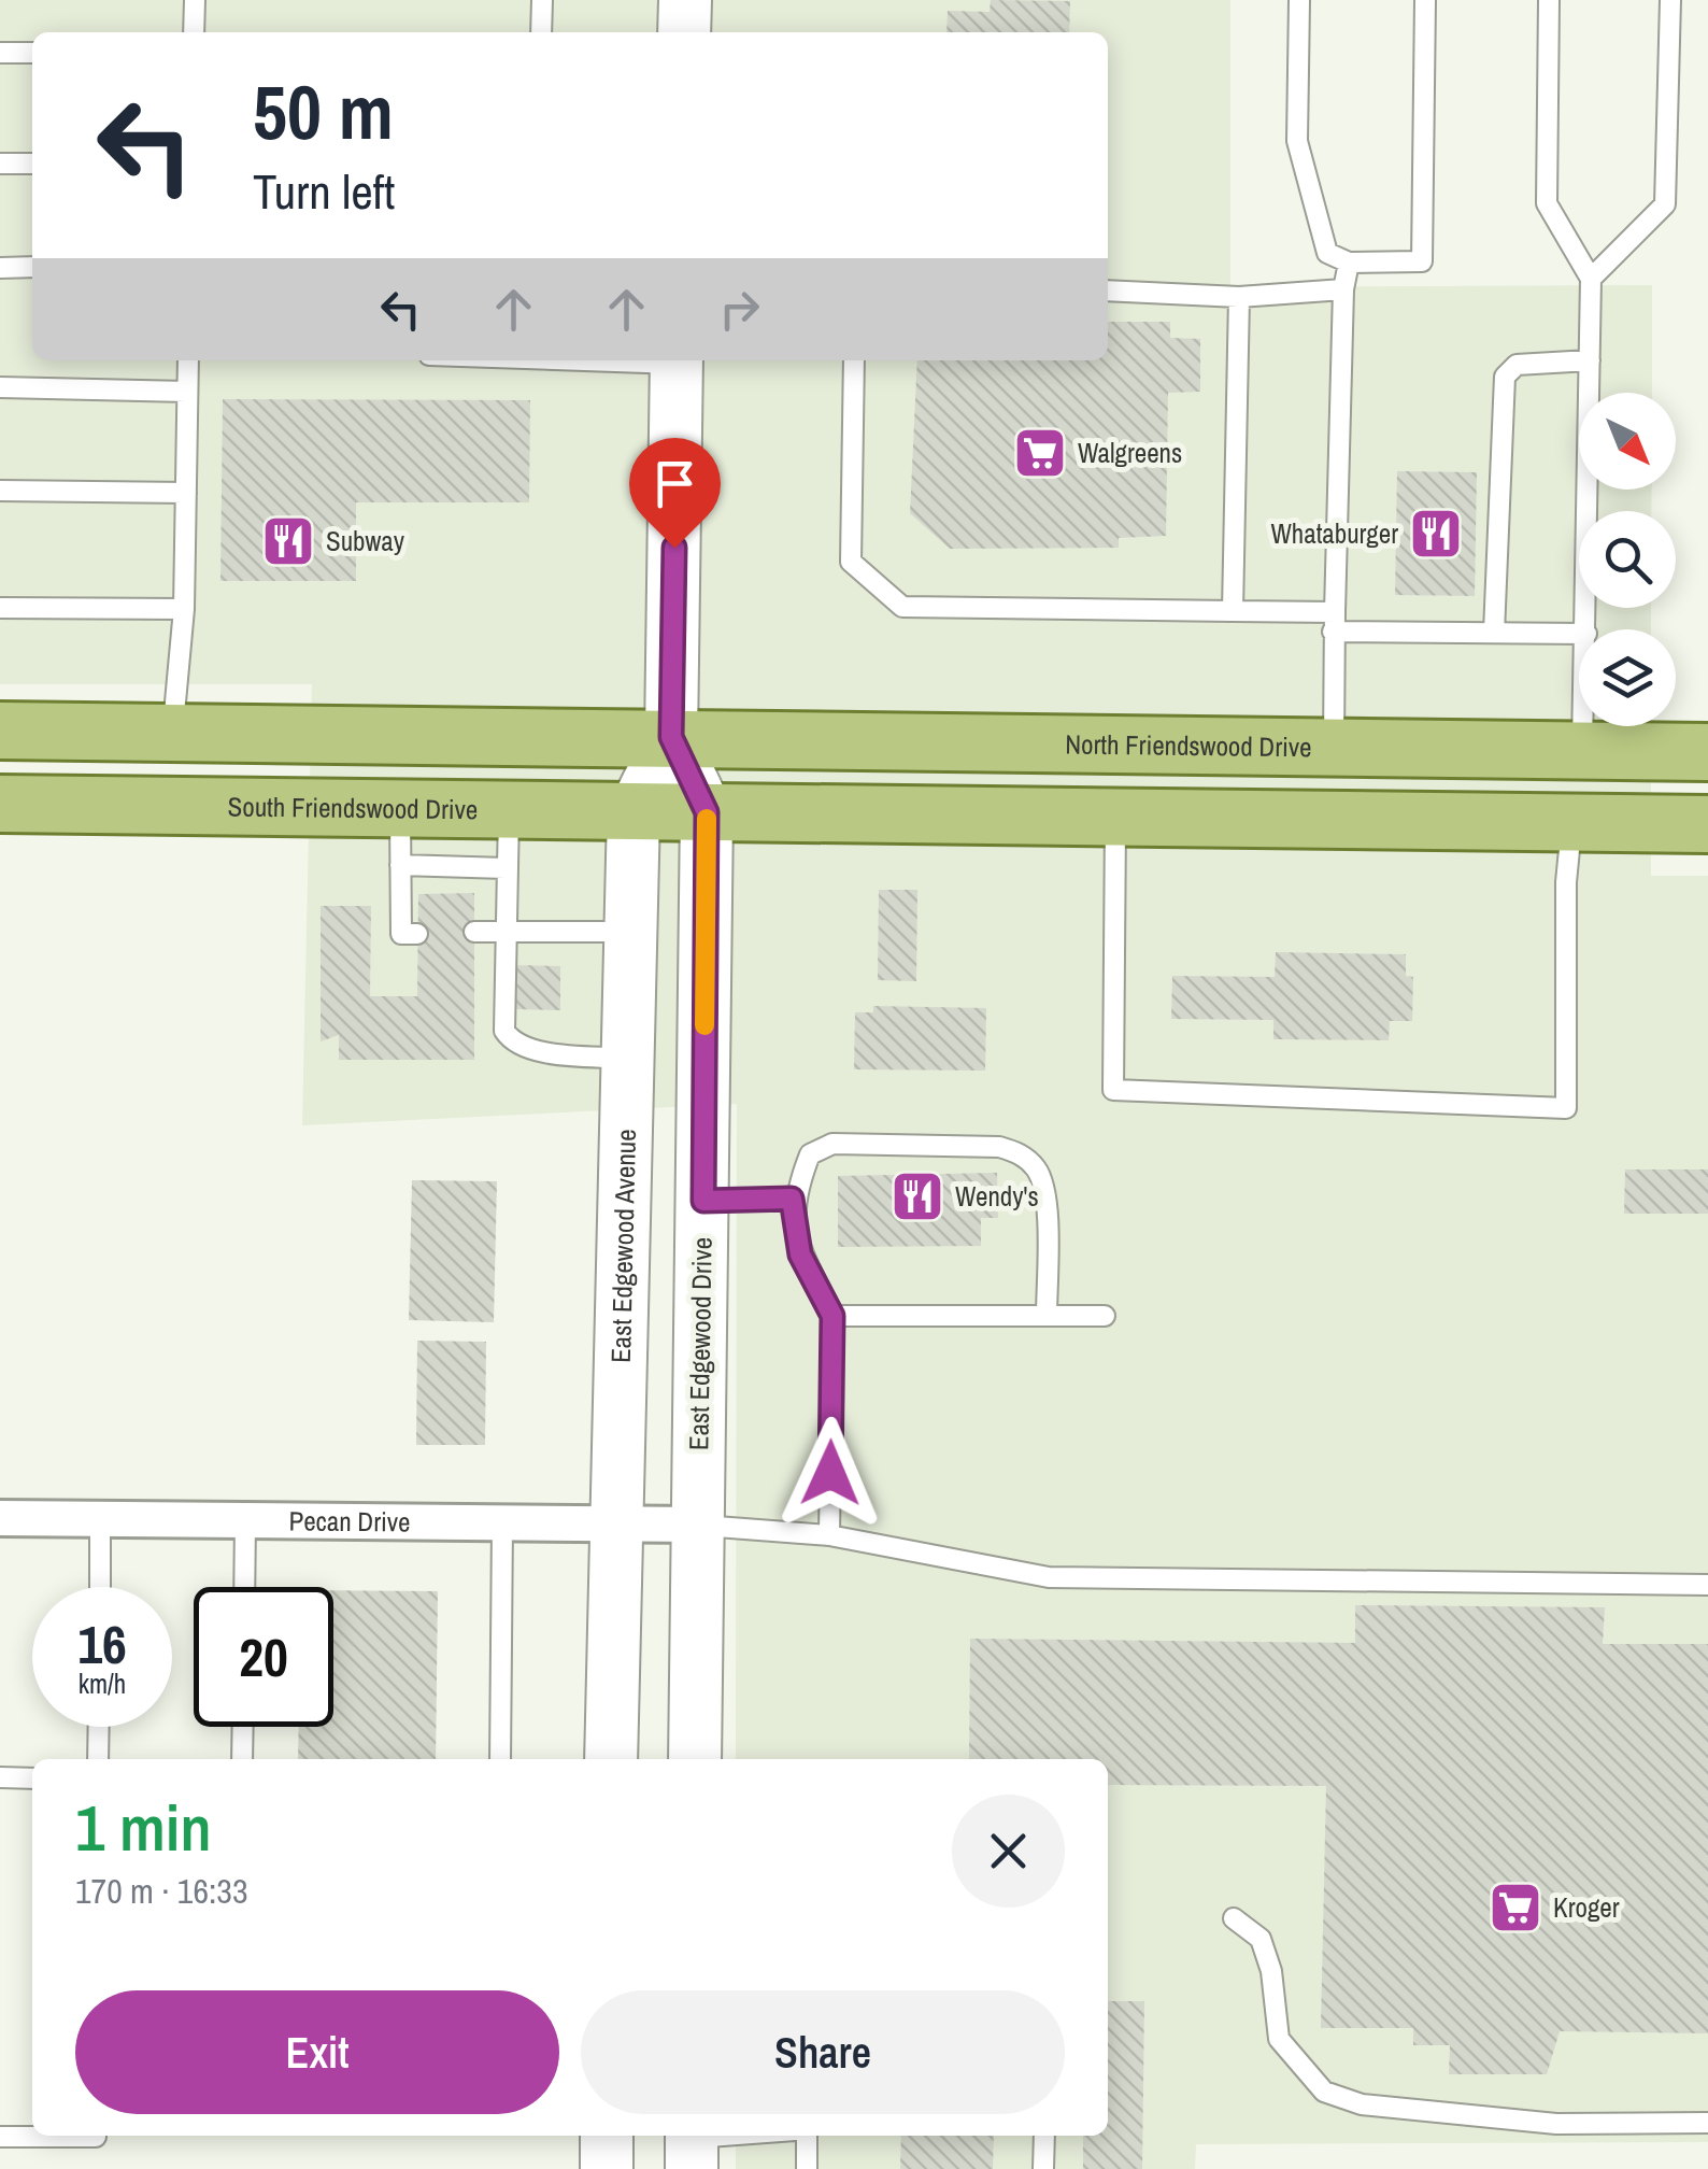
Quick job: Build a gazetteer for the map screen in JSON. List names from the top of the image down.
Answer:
{
  "streets": {
    "main road": [
      "North Friendswood Drive",
      "South Friendswood Drive",
      "East Edgewood Avenue",
      "East Edgewood Drive"
    ],
    "street": ["Pecan Drive"]
  },
  "crossings": [
    ["North Friendswood Drive", "East Edgewood Avenue"],
    ["North Friendswood Drive", "East Edgewood Drive"],
    ["South Friendswood Drive", "East Edgewood Avenue"],
    ["South Friendswood Drive", "East Edgewood Drive"],
    ["East Edgewood Avenue", "East Edgewood Drive"],
    ["East Edgewood Avenue", "Pecan Drive"],
    ["East Edgewood Drive", "Pecan Drive"]
  ],
  "places": {
    "supermarket": ["Walgreens", "Kroger"],
    "restaurant": ["Whataburger", "Subway", "Wendy's"]
  },
  "north": "bottom right",
  "page": {
    "turn": ["50 m", "Turn left"],
    "speed": "16 km/h",
    "limit": "20",
    "heading": ["1 min", "170 m · 16:33"],
    "buttons": ["Exit", "Share"]
  }
}
